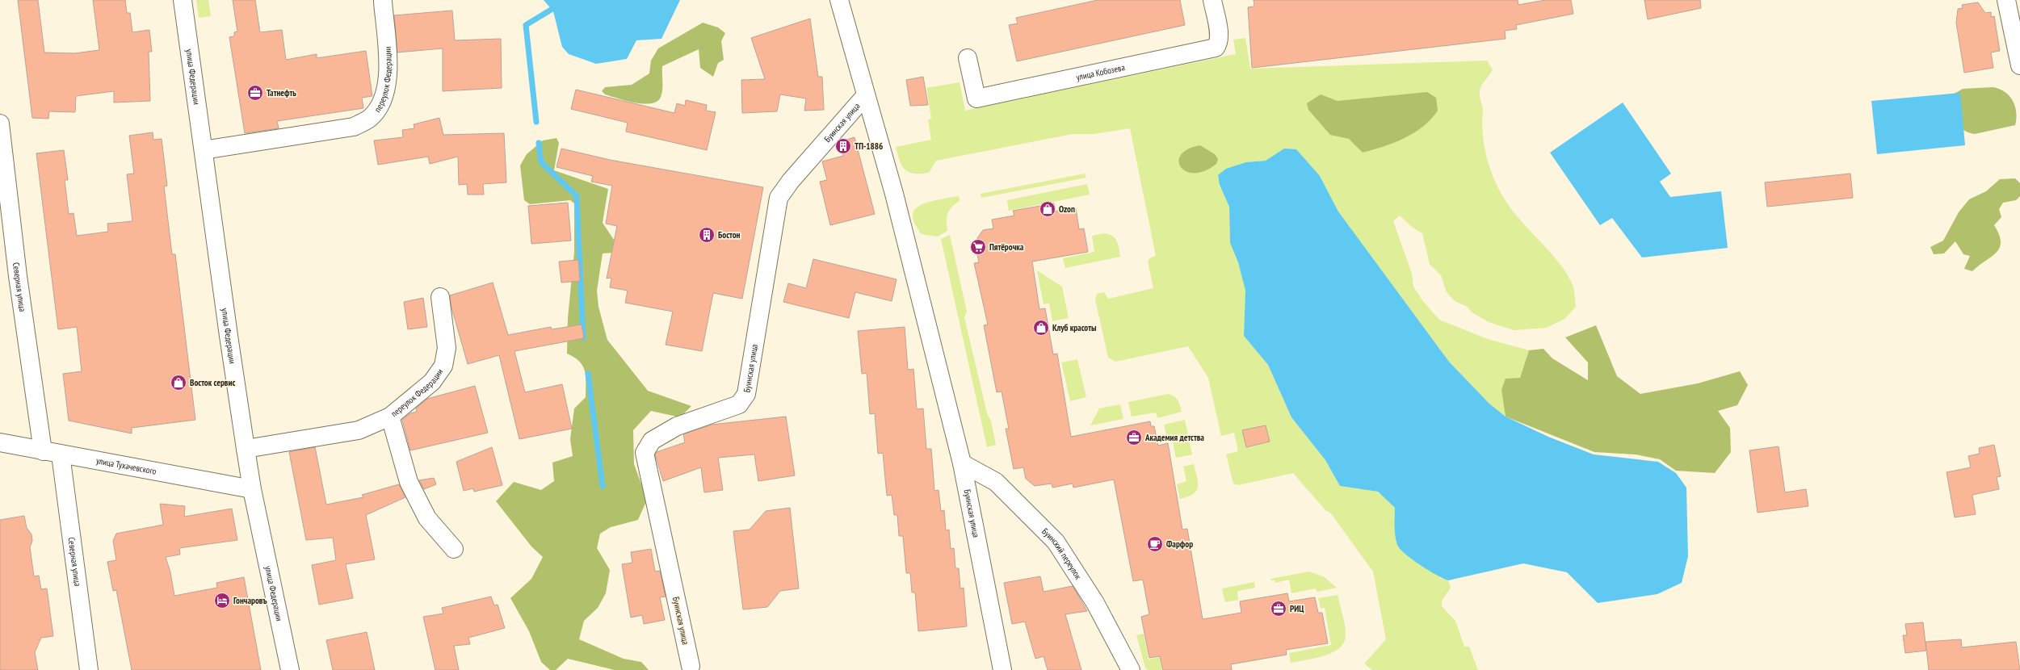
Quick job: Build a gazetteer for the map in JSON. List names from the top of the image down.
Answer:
{
  "streets": {
    "street": [
      "улица Кобозева",
      "улица Федерации",
      "переулок Федерации",
      "Буинская улица",
      "Северная улица",
      "улица Тухачевского",
      "Буинский переулок"
    ]
  },
  "crossings": [
    ["улица Федерации", "переулок Федерации"],
    ["улица Федерации", "улица Тухачевского"],
    ["Буинская улица", "Буинский переулок"],
    ["Северная улица", "улица Тухачевского"]
  ],
  "places": {
    "office": ["Татнефть", "Академия детства", "РИЦ"],
    "building": ["ТП-1886", "Бостон"],
    "shop": ["Ozon", "Клуб красоты", "Восток сервис"],
    "supermarket": ["Пятёрочка"],
    "cafe": ["Фарфор"],
    "hotel": ["Гончаровъ"]
  }
}
